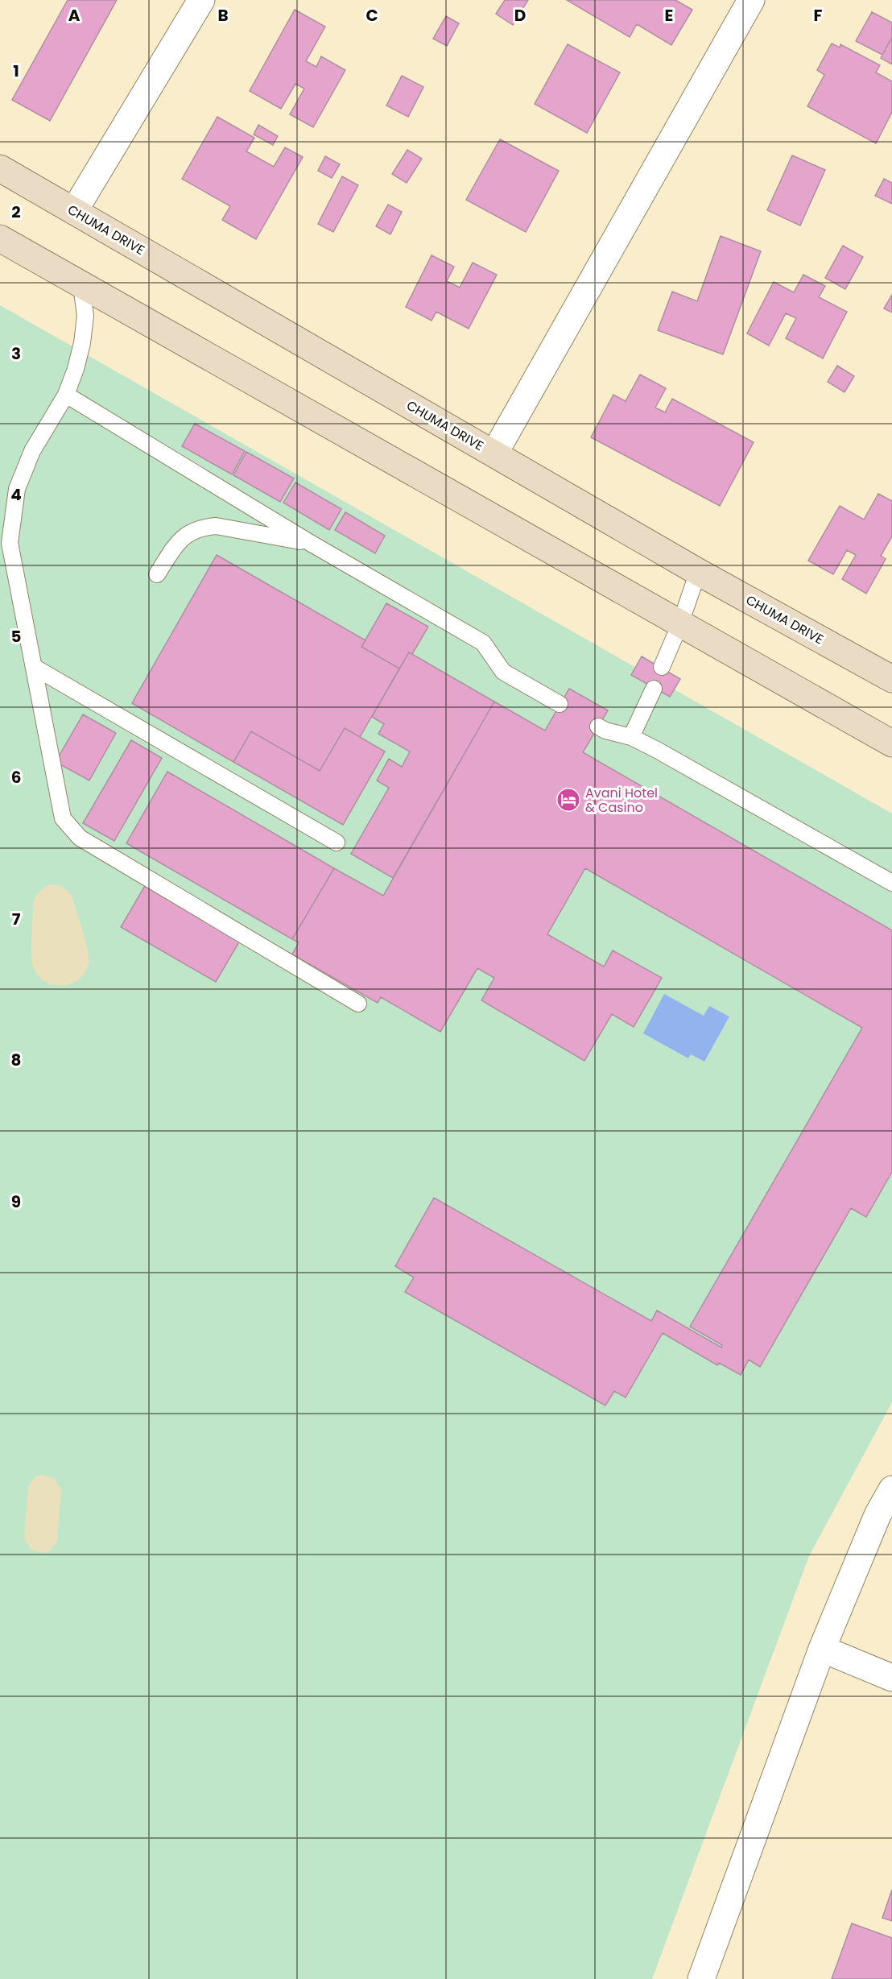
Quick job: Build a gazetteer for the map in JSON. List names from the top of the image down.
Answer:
{
  "streets": {
    "main road": ["CHUMA DRIVE"]
  },
  "places": {
    "hotel": ["Avani Hotel & Casino"]
  },
  "grid": {
    "columns": [
      "A",
      "B",
      "C",
      "D",
      "E",
      "F"
    ],
    "rows": [
      "1",
      "2",
      "3",
      "4",
      "5",
      "6",
      "7",
      "8",
      "9"
    ]
  }
}
